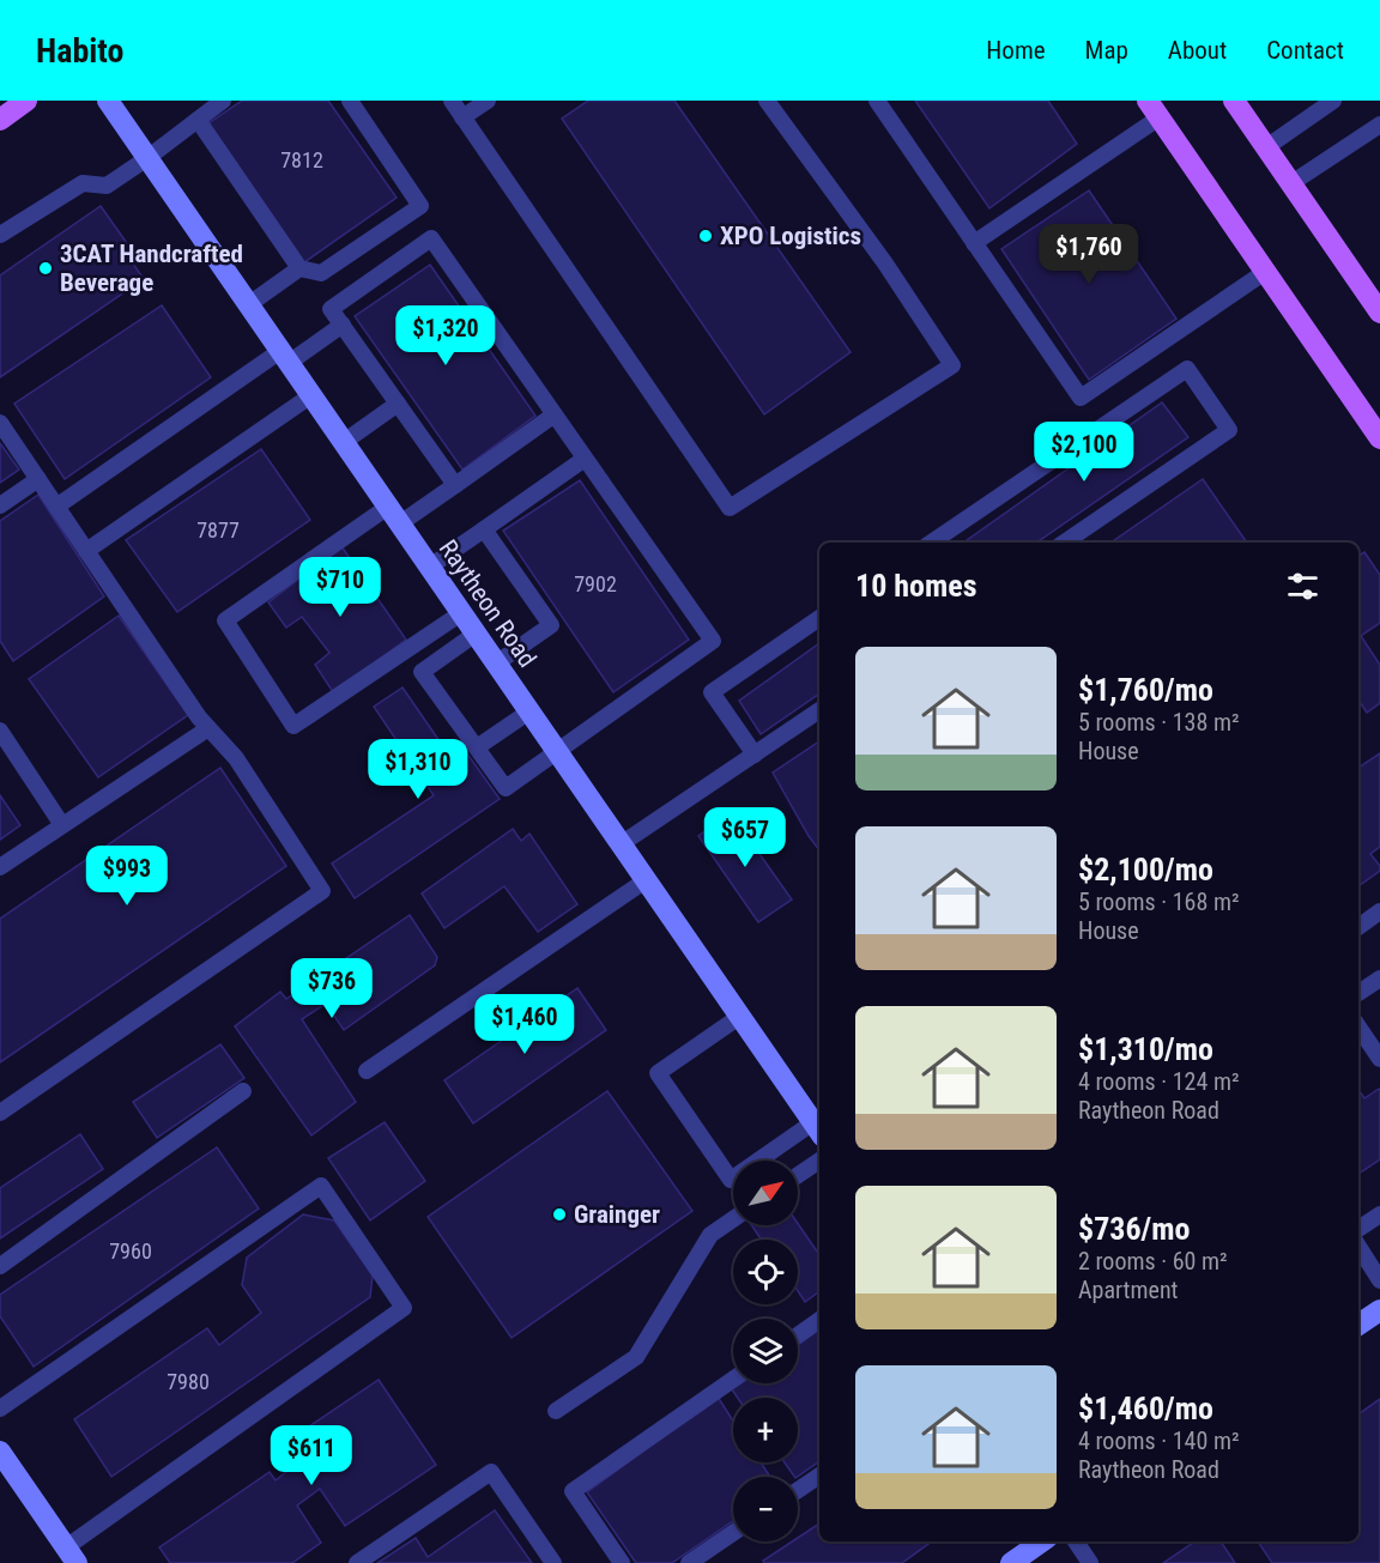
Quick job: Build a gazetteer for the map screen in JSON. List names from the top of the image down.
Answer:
{
  "streets": {
    "street": ["Raytheon Road"]
  },
  "places": ["XPO Logistics", "3CAT Handcrafted Beverage", "Grainger"],
  "house_numbers": [
    "7812",
    "7877",
    "7902",
    "7960",
    "7980"
  ],
  "north": "top right",
  "page": {
    "header": "Habito",
    "nav": [
      "Home",
      "Map",
      "About",
      "Contact"
    ],
    "price": [
      "$1,760",
      "$1,320",
      "$2,100",
      "$710",
      "$1,310",
      "$657",
      "$993",
      "$736",
      "$1,460",
      "$611"
    ],
    "heading": "10 homes",
    "list": [
      {
        "name": "$1,760/mo",
        "note": "5 rooms · 138 m² · House"
      },
      {
        "name": "$2,100/mo",
        "note": "5 rooms · 168 m² · House"
      },
      {
        "name": "$1,310/mo",
        "note": "4 rooms · 124 m² · Raytheon Road"
      },
      {
        "name": "$736/mo",
        "note": "2 rooms · 60 m² · Apartment"
      },
      {
        "name": "$1,460/mo",
        "note": "4 rooms · 140 m² · Raytheon Road"
      }
    ],
    "map_buttons": ["+", "−"]
  }
}
